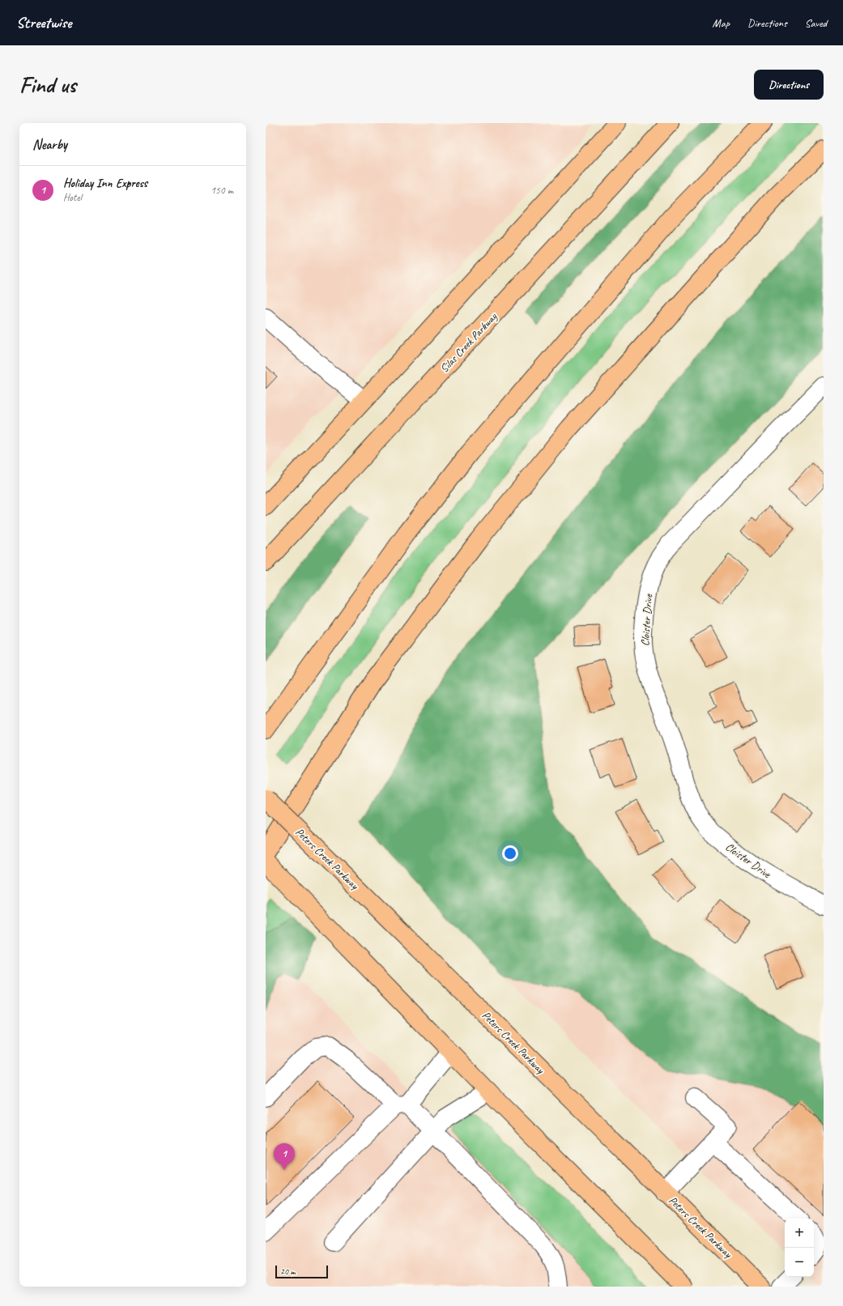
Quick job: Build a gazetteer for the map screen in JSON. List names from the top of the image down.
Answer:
{
  "streets": {
    "main road": ["Silas Creek Parkway", "Peters Creek Parkway"],
    "street": ["Cloister Drive"]
  },
  "scale_bar": "20 m",
  "page": {
    "header": "Streetwise",
    "nav": ["Map", "Directions", "Saved"],
    "buttons": "Directions",
    "title": "Find us",
    "heading": "Nearby",
    "list": [
      {
        "mark": "1",
        "name": "Holiday Inn Express",
        "note": "Hotel",
        "value": "150 m"
      }
    ],
    "pins": "1",
    "map_buttons": ["+", "−"],
    "scale": "20 m"
  }
}
